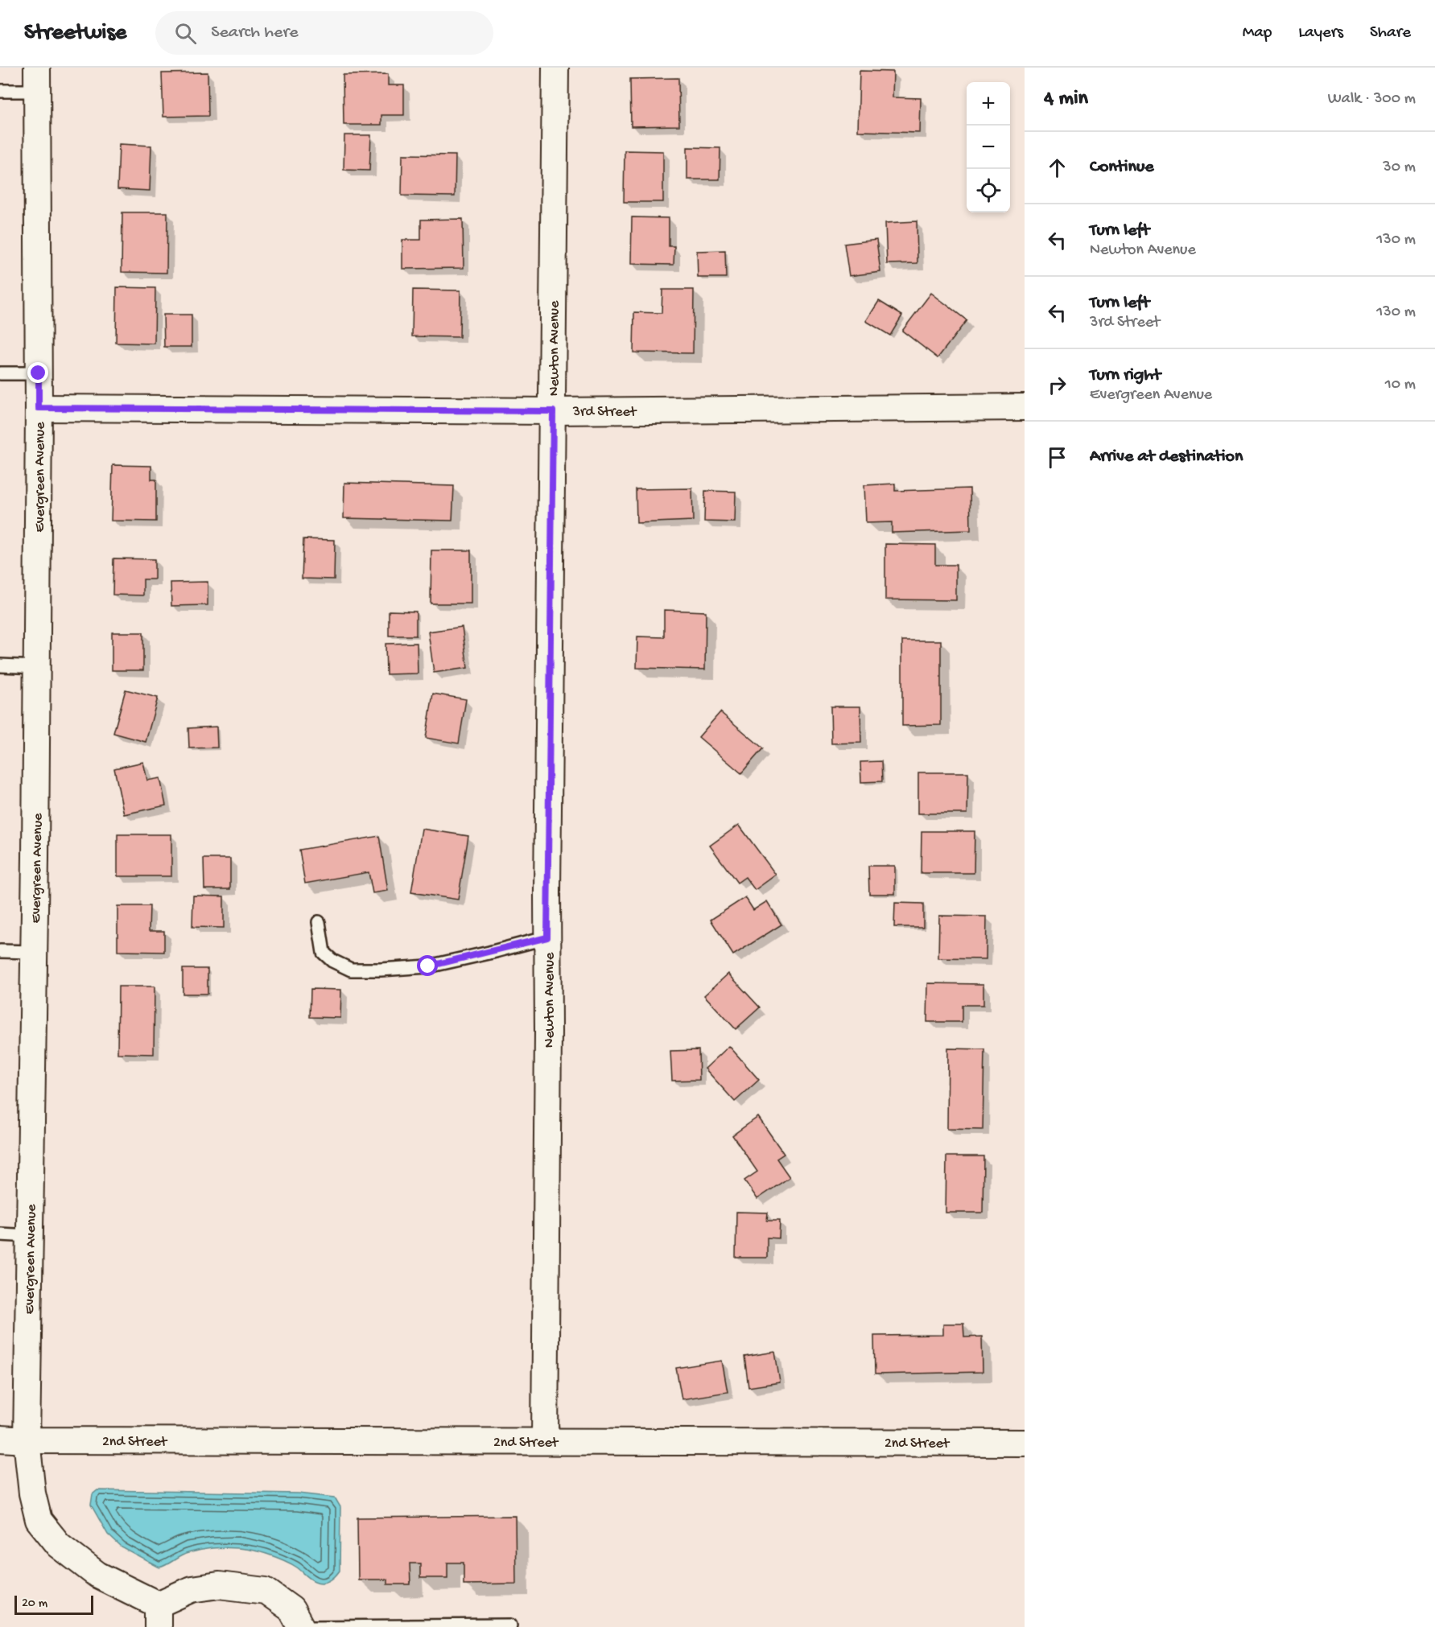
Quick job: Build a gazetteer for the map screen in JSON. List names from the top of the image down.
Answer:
{
  "streets": {
    "street": [
      "Newton Avenue",
      "3rd Street",
      "Evergreen Avenue",
      "2nd Street"
    ]
  },
  "crossings": [
    ["Newton Avenue", "3rd Street"],
    ["Newton Avenue", "2nd Street"],
    ["3rd Street", "Evergreen Avenue"],
    ["Evergreen Avenue", "2nd Street"]
  ],
  "scale_bar": "20 m",
  "page": {
    "header": "Streetwise",
    "search": "Search here",
    "nav": ["Map", "Layers", "Share"],
    "heading": ["4 min", "Walk · 300 m"],
    "map_buttons": ["+", "−"],
    "list": [
      ["Continue", "30 m"],
      ["Turn left", "Newton Avenue", "130 m"],
      ["Turn left", "3rd Street", "130 m"],
      ["Turn right", "Evergreen Avenue", "10 m"],
      "Arrive at destination"
    ],
    "scale": "20 m"
  }
}
